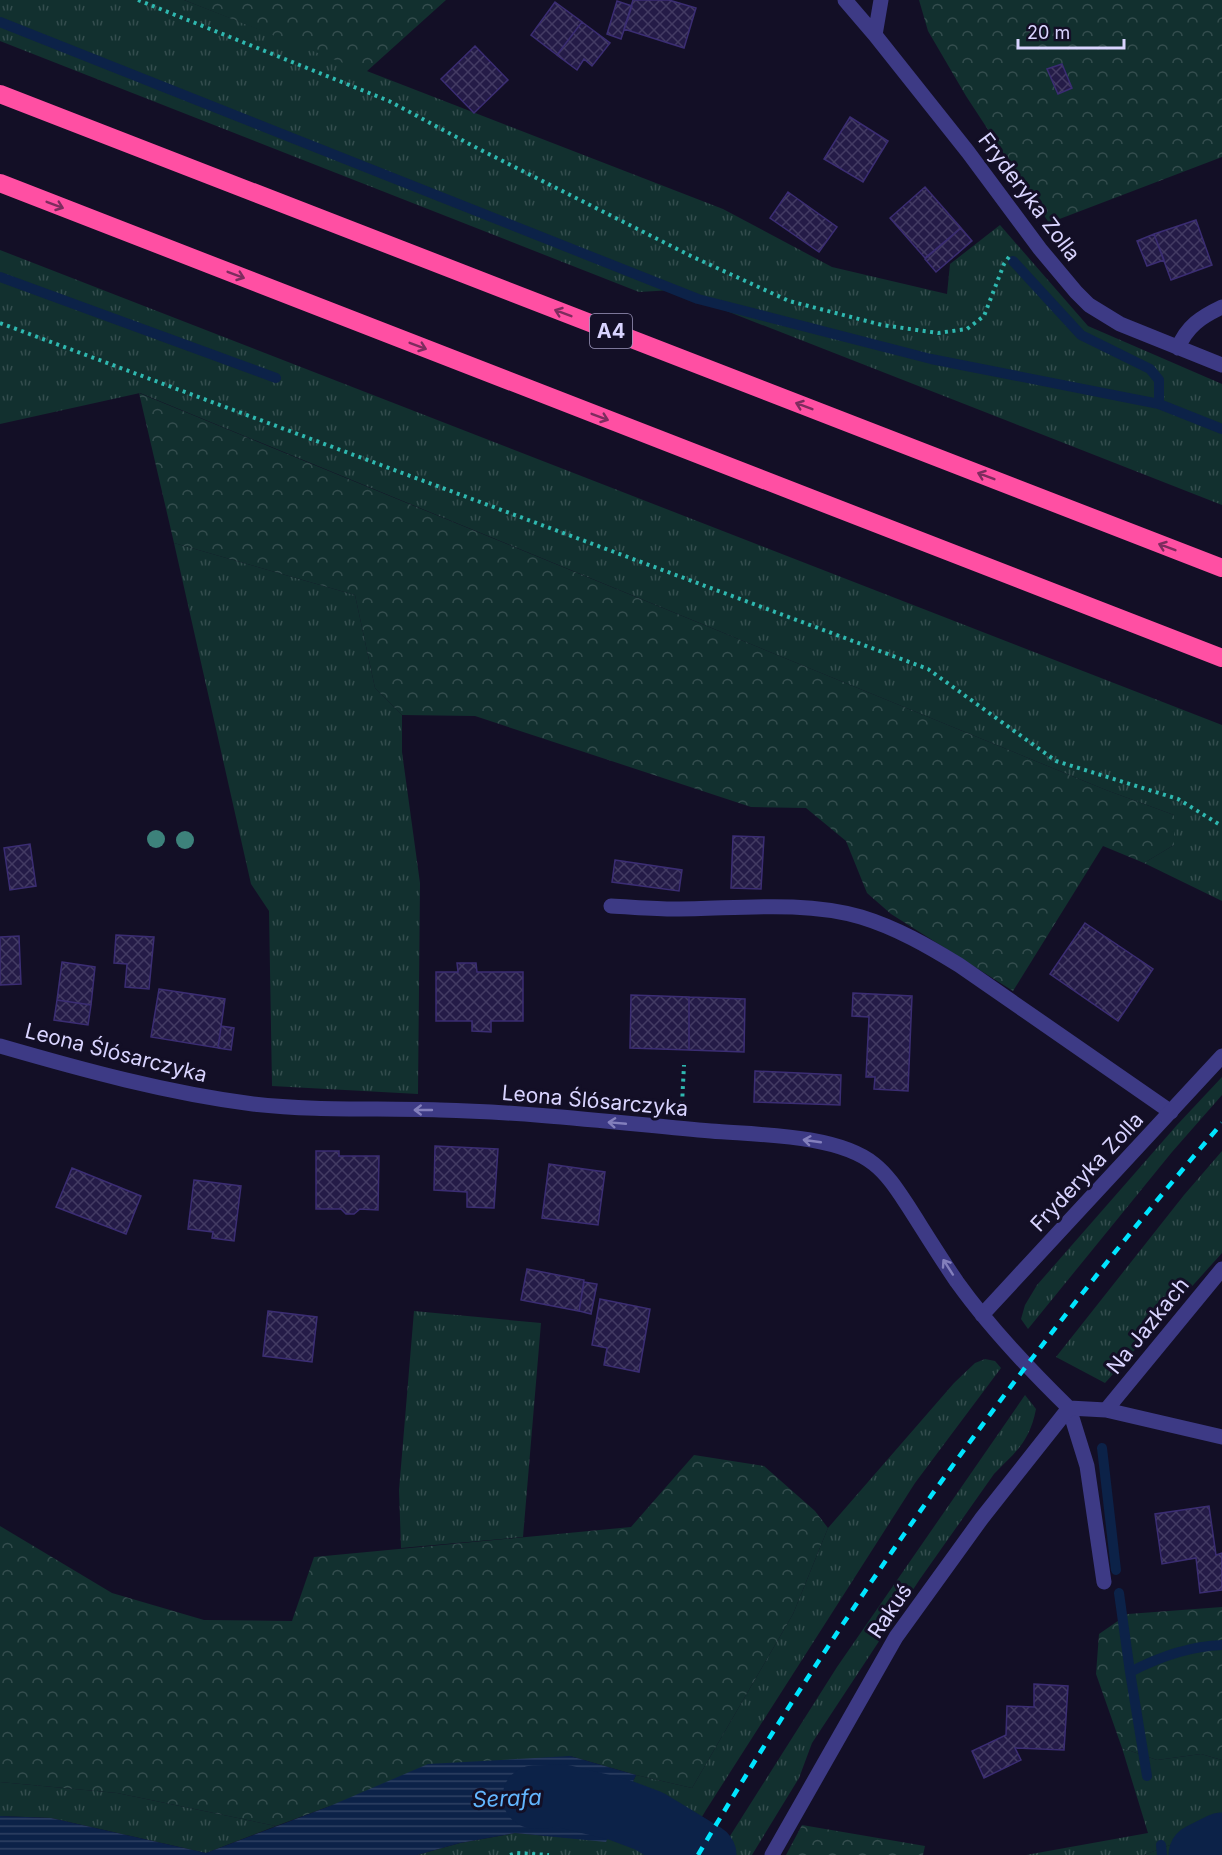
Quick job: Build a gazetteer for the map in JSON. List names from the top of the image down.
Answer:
{
  "streets": {
    "highway": ["A4"],
    "street": [
      "Fryderyka Zolla",
      "Leona Ślósarczyka",
      "Na Jazkach",
      "Rakuś"
    ]
  },
  "crossings": [
    ["Fryderyka Zolla", "Leona Ślósarczyka"],
    ["Leona Ślósarczyka", "Rakuś"]
  ],
  "one_way": ["Leona Ślósarczyka"],
  "water": ["Serafa"],
  "scale_bar": "20 m"
}
